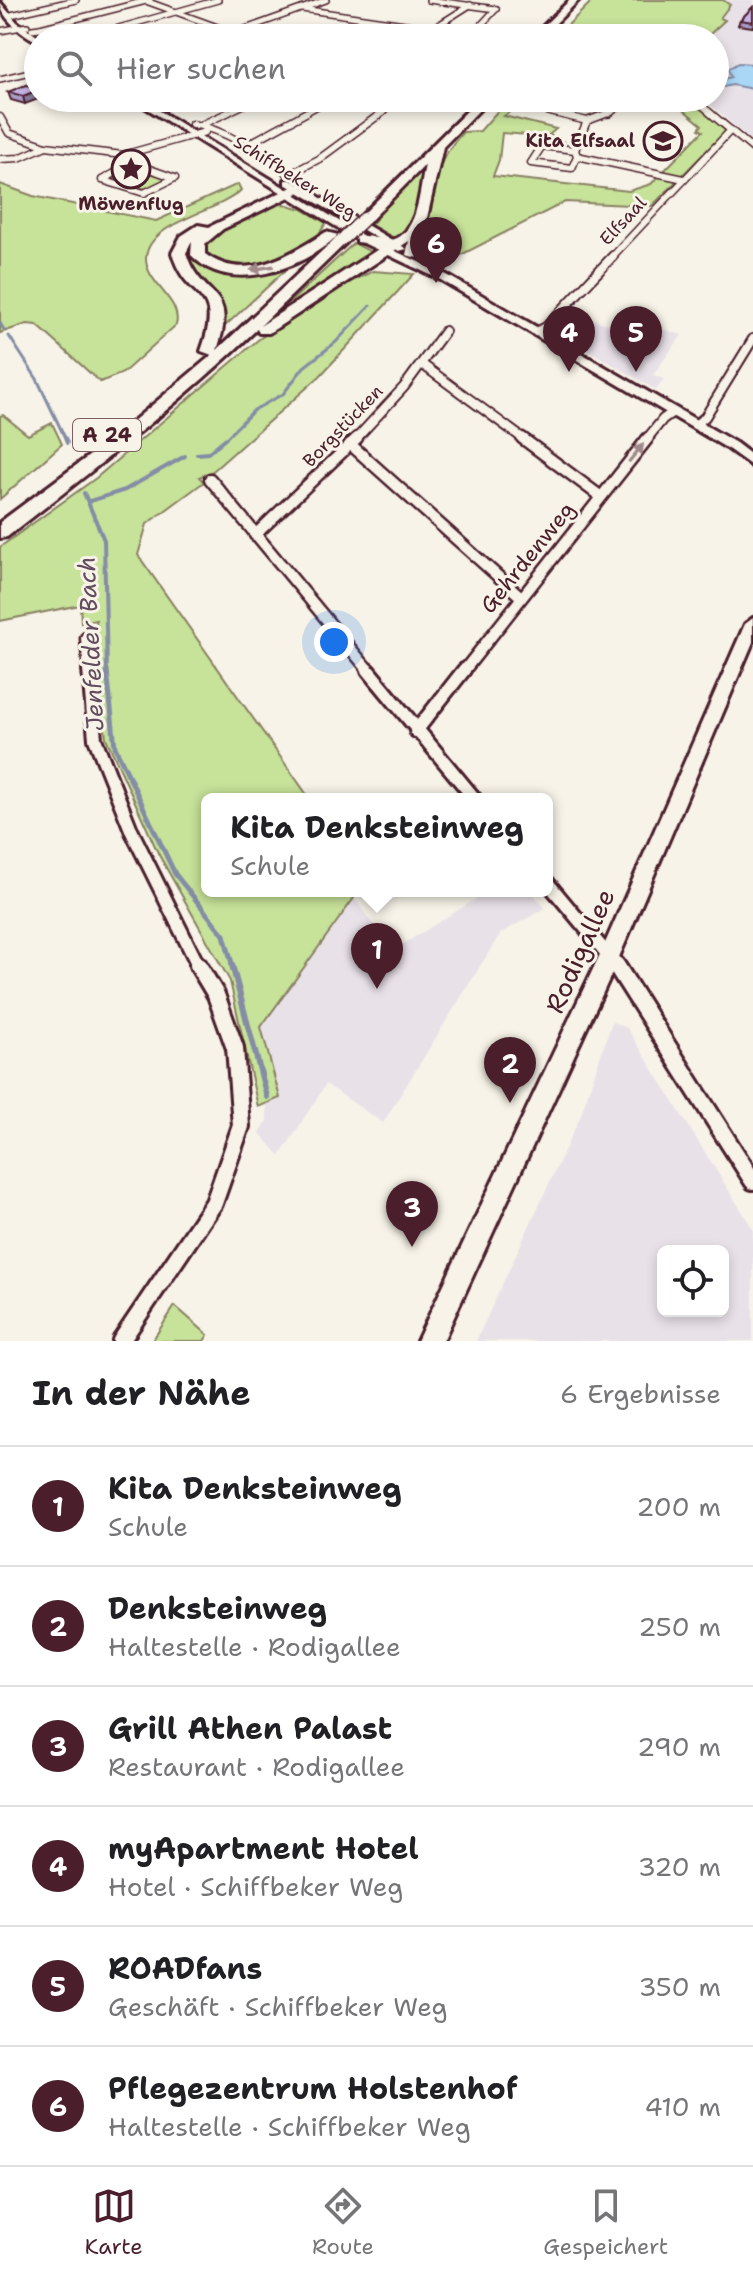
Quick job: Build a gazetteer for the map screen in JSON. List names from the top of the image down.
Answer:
{
  "streets": {
    "highway": ["A 24"],
    "main road": ["Schiffbeker Weg", "Rodigallee"],
    "street": ["Elfsaal", "Borgstücken", "Gehrdenweg"]
  },
  "crossings": [
    ["Schiffbeker Weg", "Elfsaal"],
    ["Schiffbeker Weg", "Gehrdenweg"]
  ],
  "water": ["Jenfelder Bach"],
  "places": {
    "school or university": ["Kita Elfsaal"],
    "place": ["Möwenflug"]
  },
  "page": {
    "search": "Hier suchen",
    "pins": [
      "6",
      "4",
      "5",
      "1",
      "2",
      "3"
    ],
    "popup": ["Kita Denksteinweg", "Schule"],
    "heading": ["In der Nähe", "6 Ergebnisse"],
    "list": [
      {
        "mark": "1",
        "name": "Kita Denksteinweg",
        "note": "Schule",
        "value": "200 m"
      },
      {
        "mark": "2",
        "name": "Denksteinweg",
        "note": "Haltestelle · Rodigallee",
        "value": "250 m"
      },
      {
        "mark": "3",
        "name": "Grill Athen Palast",
        "note": "Restaurant · Rodigallee",
        "value": "290 m"
      },
      {
        "mark": "4",
        "name": "myApartment Hotel",
        "note": "Hotel · Schiffbeker Weg",
        "value": "320 m"
      },
      {
        "mark": "5",
        "name": "ROADfans",
        "note": "Geschäft · Schiffbeker Weg",
        "value": "350 m"
      },
      {
        "mark": "6",
        "name": "Pflegezentrum Holstenhof",
        "note": "Haltestelle · Schiffbeker Weg",
        "value": "410 m"
      }
    ],
    "nav": ["Karte", "Route", "Gespeichert"]
  }
}
